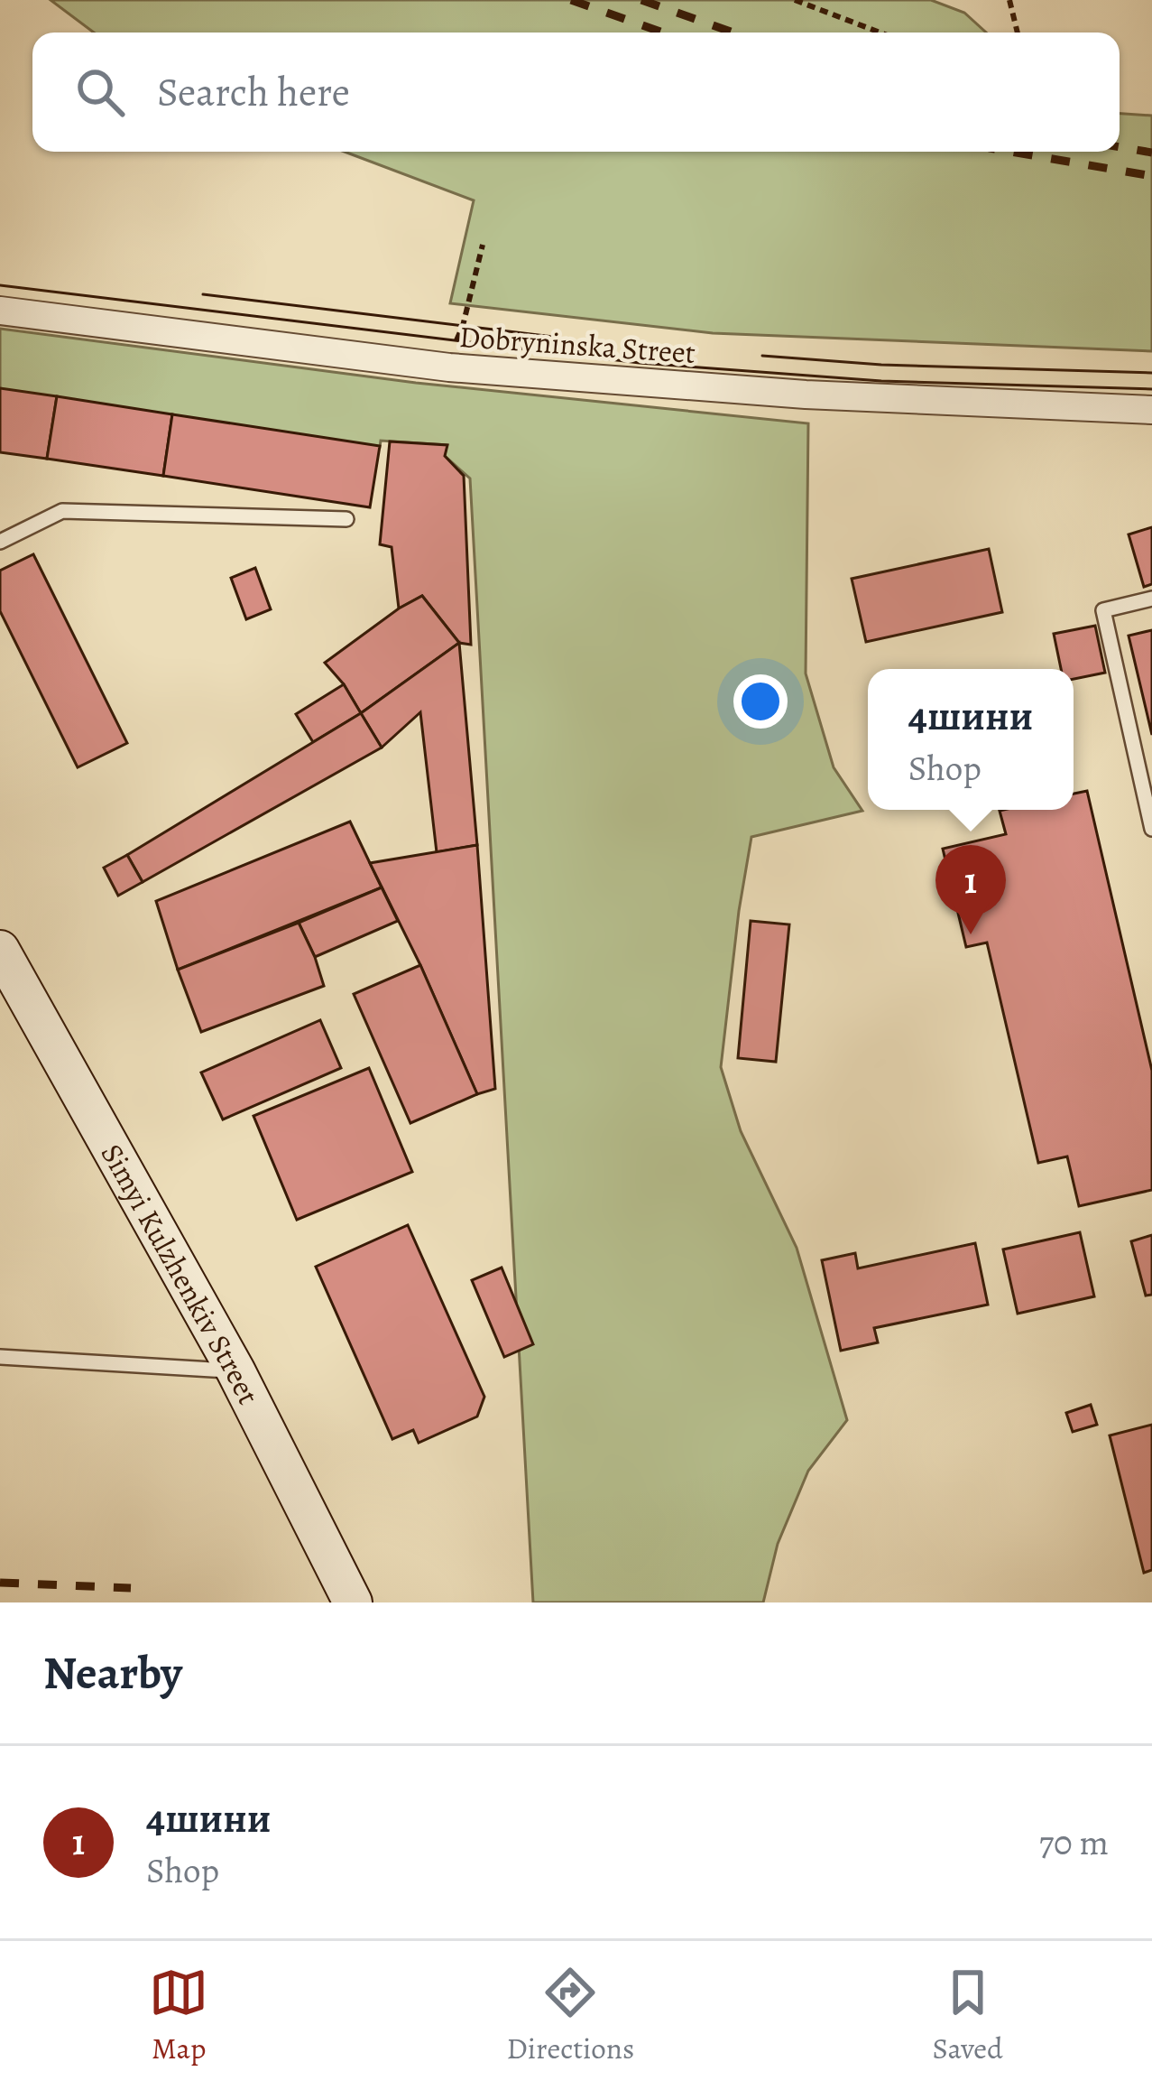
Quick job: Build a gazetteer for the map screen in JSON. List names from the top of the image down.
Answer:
{
  "streets": {
    "main road": ["Simyi Kulzhenkiv Street"],
    "street": ["Dobryninska Street"]
  },
  "page": {
    "search": "Search here",
    "popup": ["4шини", "Shop"],
    "pins": "1",
    "heading": "Nearby",
    "list": [
      {
        "mark": "1",
        "name": "4шини",
        "note": "Shop",
        "value": "70 m"
      }
    ],
    "nav": ["Map", "Directions", "Saved"]
  }
}
